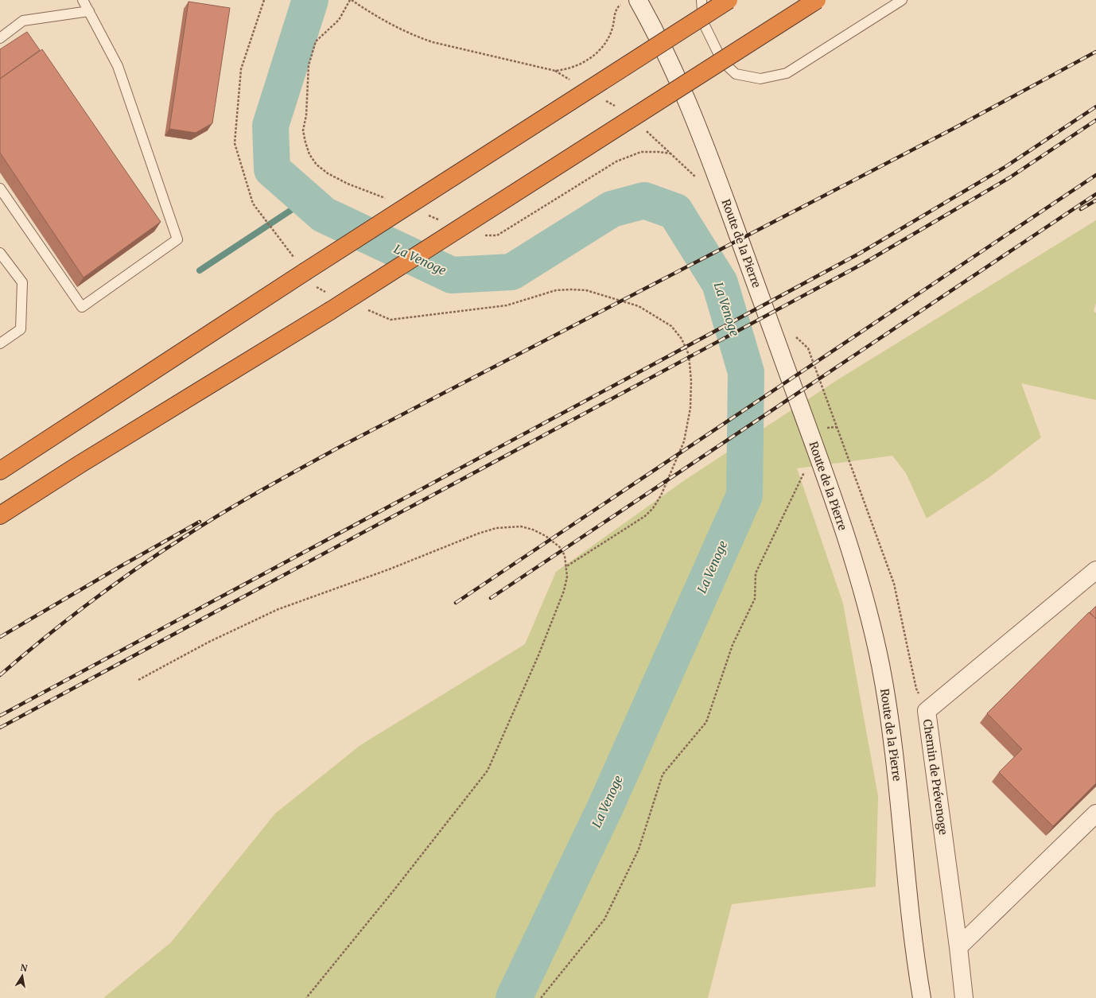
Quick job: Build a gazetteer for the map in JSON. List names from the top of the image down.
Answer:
{
  "streets": {
    "main road": ["Route de la Pierre", "Chemin de Prévenoge"]
  },
  "water": ["La Venoge"],
  "north": "top"
}
